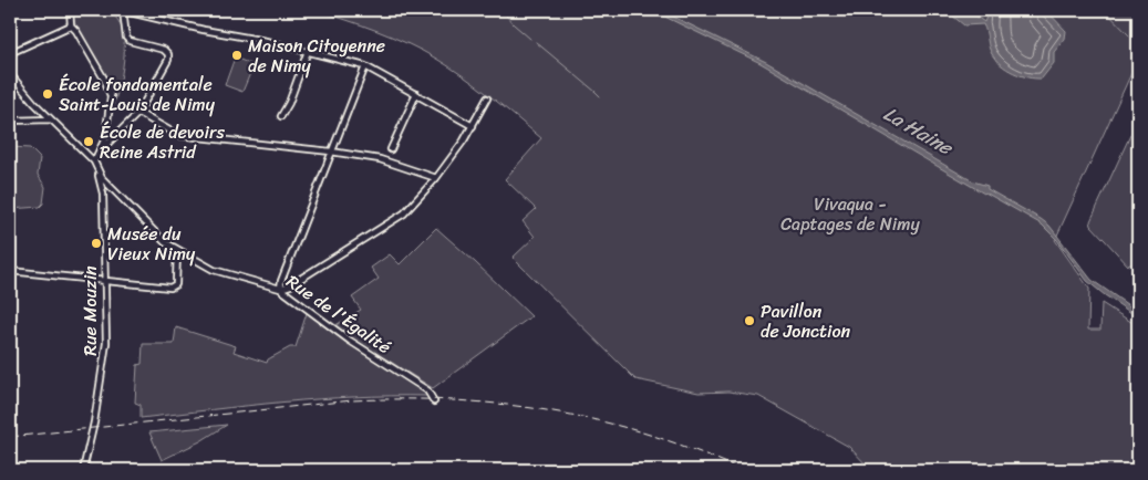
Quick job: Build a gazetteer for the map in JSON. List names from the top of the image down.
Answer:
{
  "streets": {
    "street": ["Rue Mouzin", "Rue de l'Égalité"]
  },
  "crossings": [
    ["Rue Mouzin", "Rue de l'Égalité"]
  ],
  "water": ["La Haine"],
  "parks": ["Vivaqua - Captages de Nimy"],
  "places": [
    "Maison Citoyenne de Nimy",
    "École fondamentale Saint-Louis de Nimy",
    "École de devoirs Reine Astrid",
    "Musée du Vieux Nimy",
    "Pavillon de Jonction"
  ]
}
